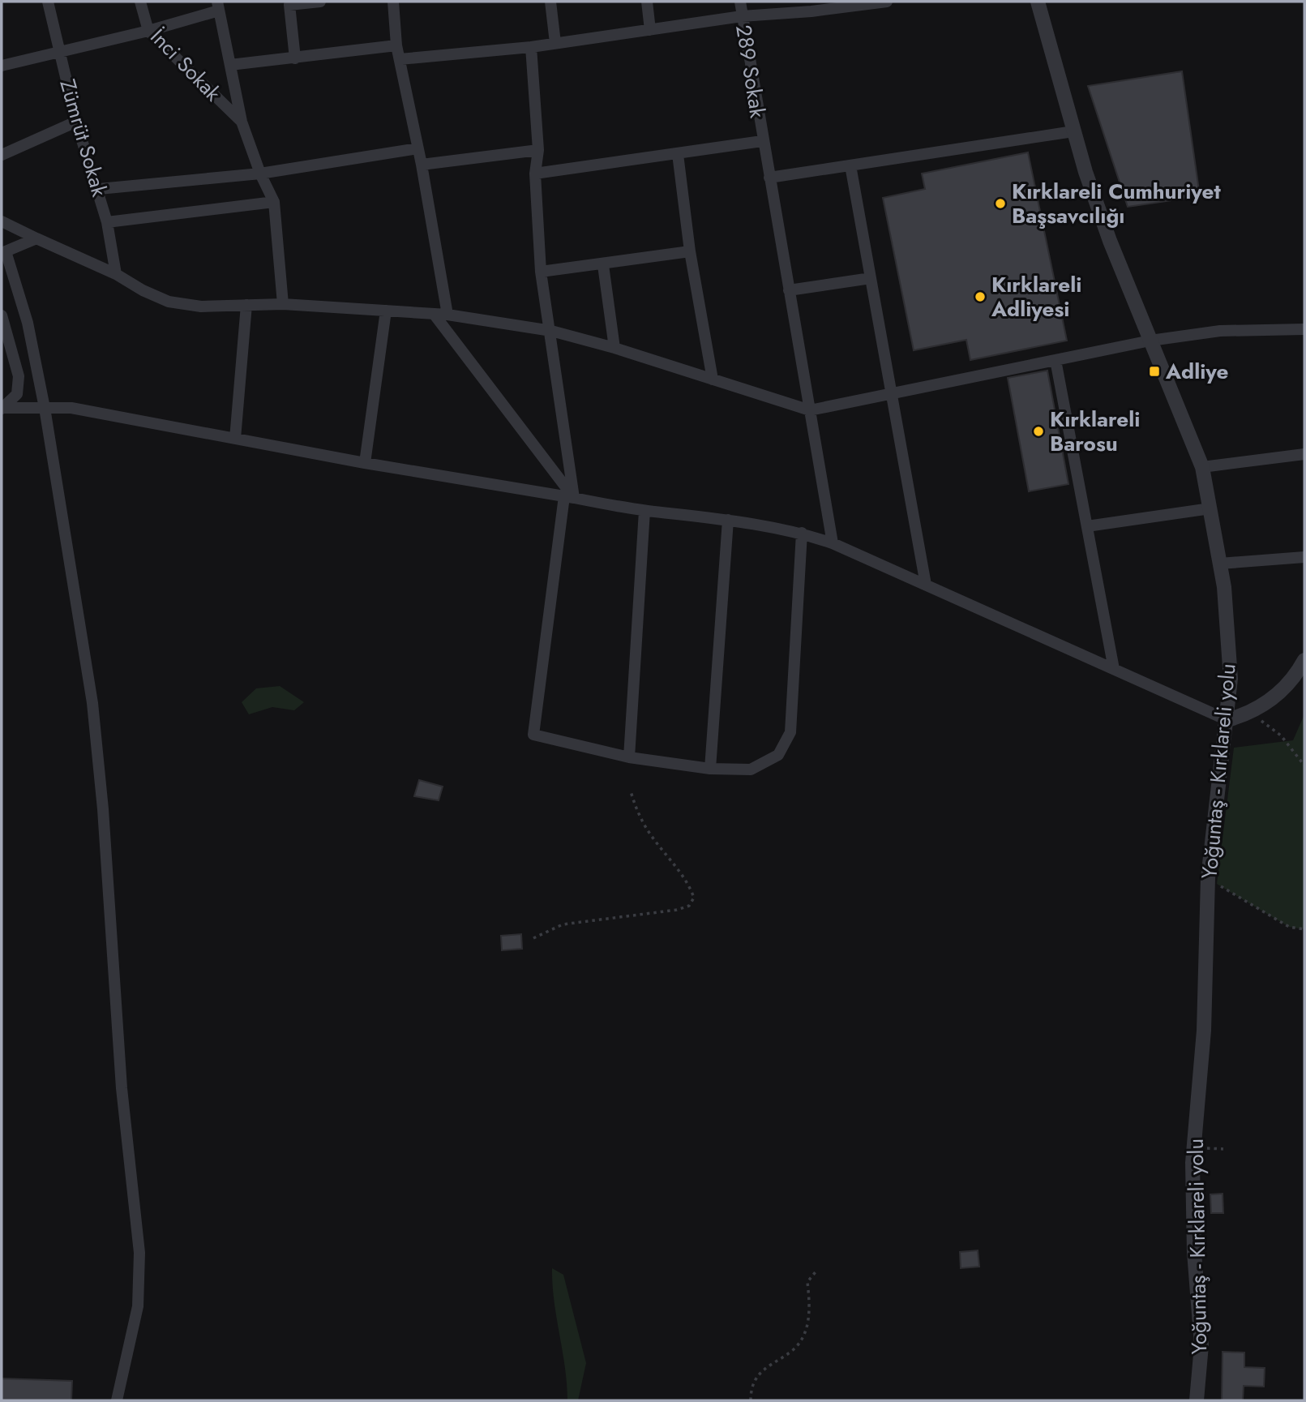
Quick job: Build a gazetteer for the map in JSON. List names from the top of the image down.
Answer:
{
  "streets": {
    "street": [
      "İnci Sokak",
      "289 Sokak",
      "Zümrüt Sokak",
      "Yoğuntaş - Kırklareli yolu"
    ]
  },
  "places": {
    "other": ["Kırklareli Cumhuriyet Başsavcılığı", "Kırklareli Adliyesi", "Kırklareli Barosu"],
    "transit": ["Adliye"]
  }
}
